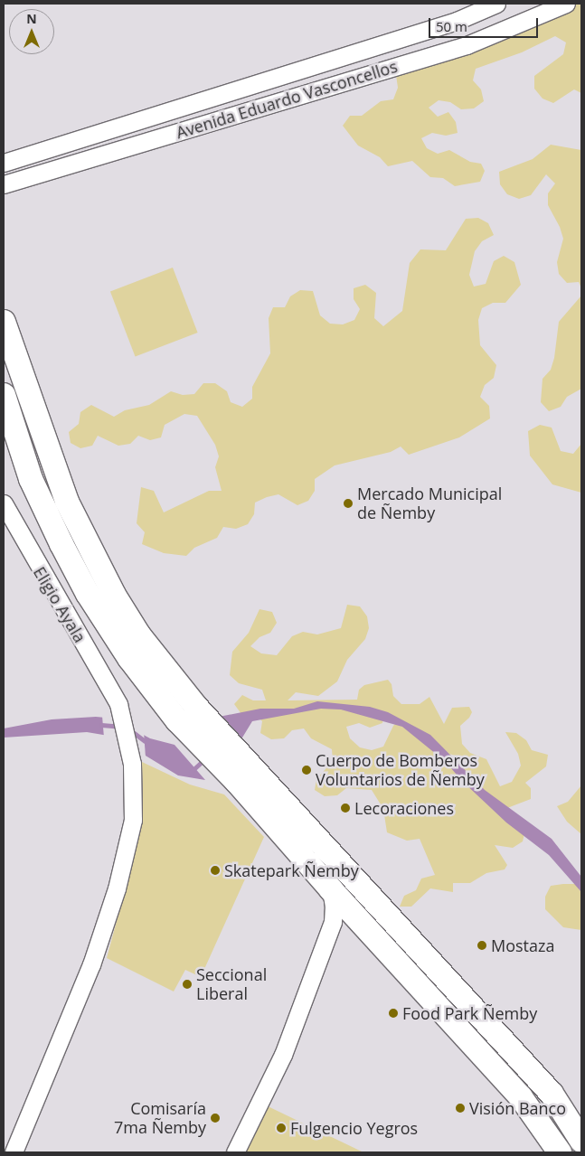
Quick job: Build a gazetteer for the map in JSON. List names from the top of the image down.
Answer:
{
  "streets": {
    "street": ["Avenida Eduardo Vasconcellos", "Eligio Ayala"]
  },
  "places": [
    "Mercado Municipal de Ñemby",
    "Cuerpo de Bomberos Voluntarios de Ñemby",
    "Lecoraciones",
    "Skatepark Ñemby",
    "Mostaza",
    "Seccional Liberal",
    "Food Park Ñemby",
    "Visión Banco",
    "Comisaría 7ma Ñemby",
    "Fulgencio Yegros"
  ],
  "scale_bar": "50 m",
  "north": "top"
}
